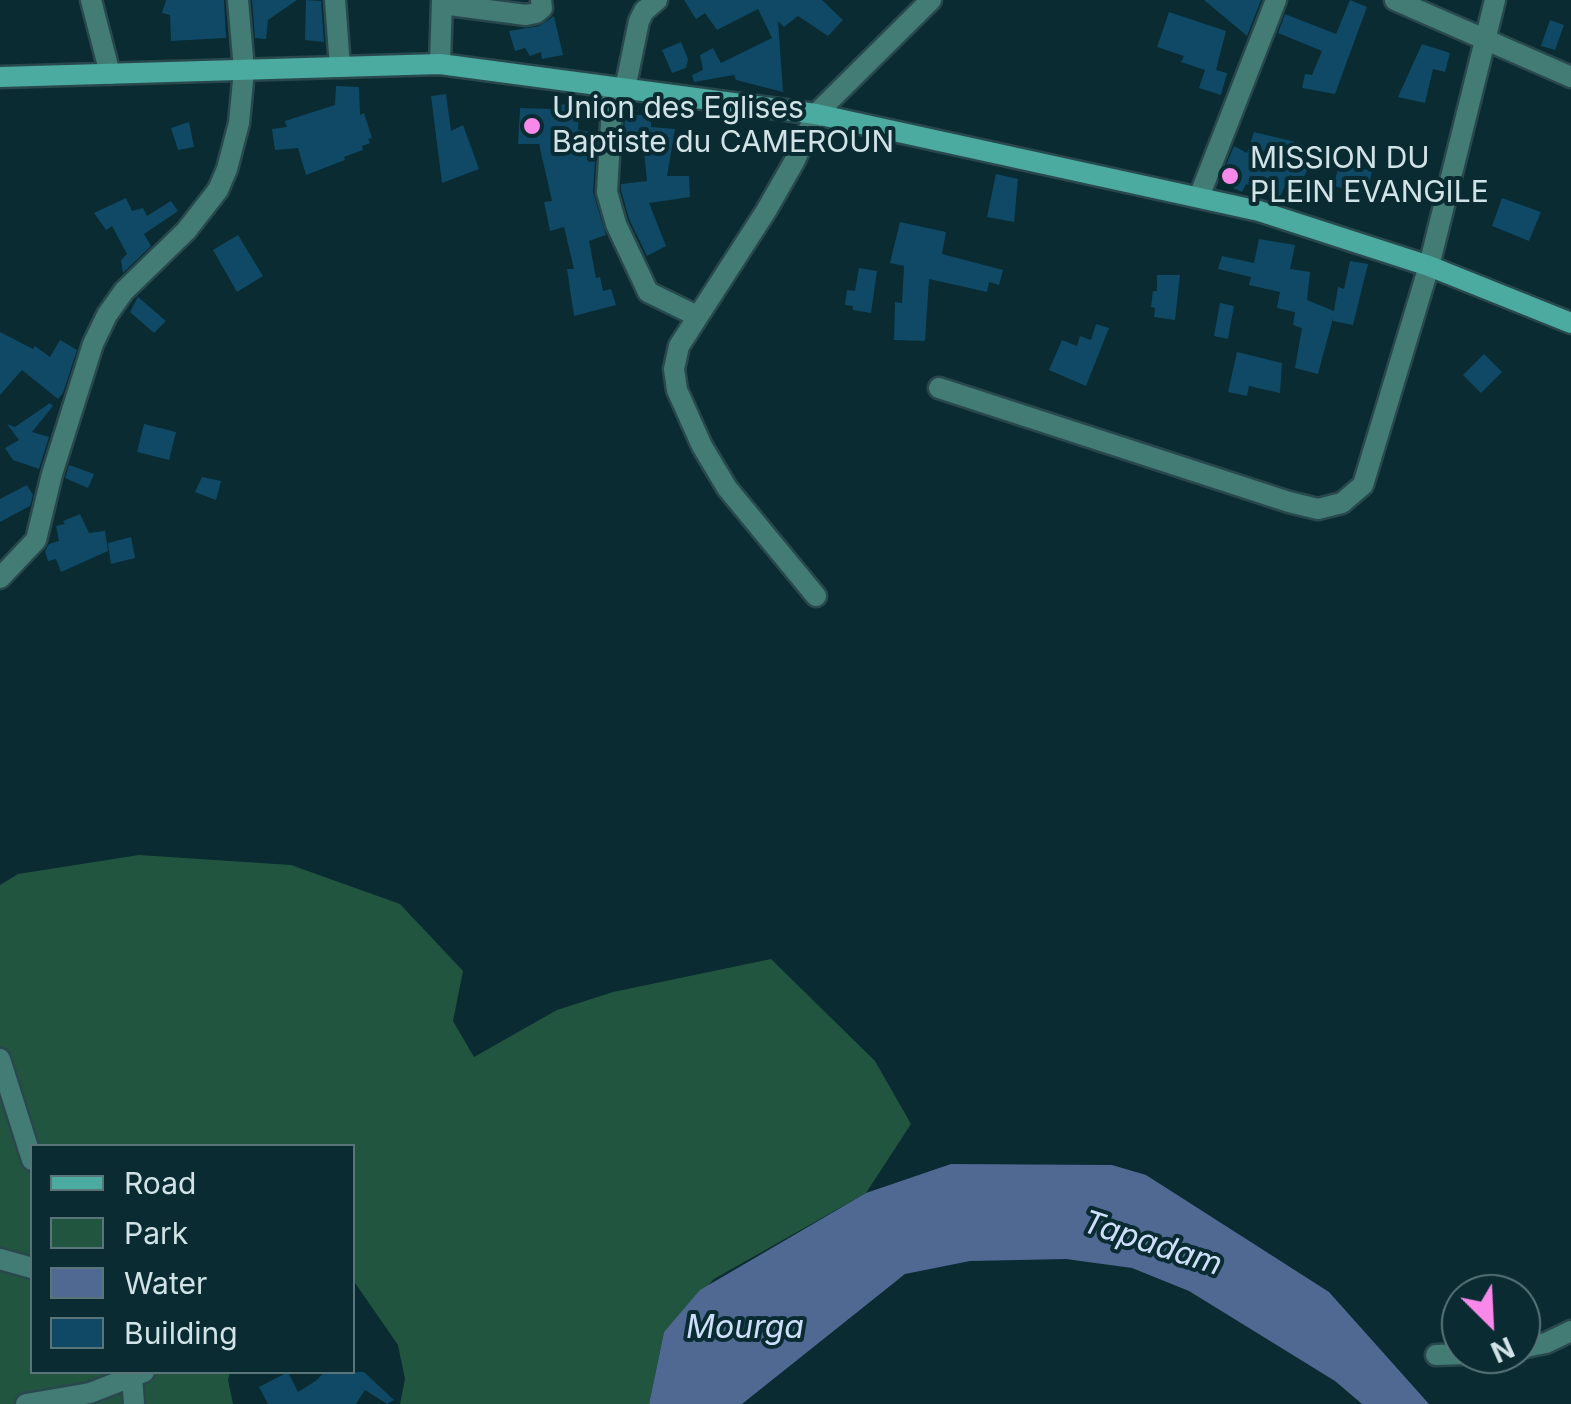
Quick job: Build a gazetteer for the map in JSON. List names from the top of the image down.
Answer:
{
  "water": ["Tapadam", "Mourga"],
  "places": ["Union des Eglises Baptiste du CAMEROUN", "MISSION DU PLEIN EVANGILE"],
  "legend": [
    "Road",
    "Park",
    "Water",
    "Building"
  ],
  "north": "bottom right"
}
